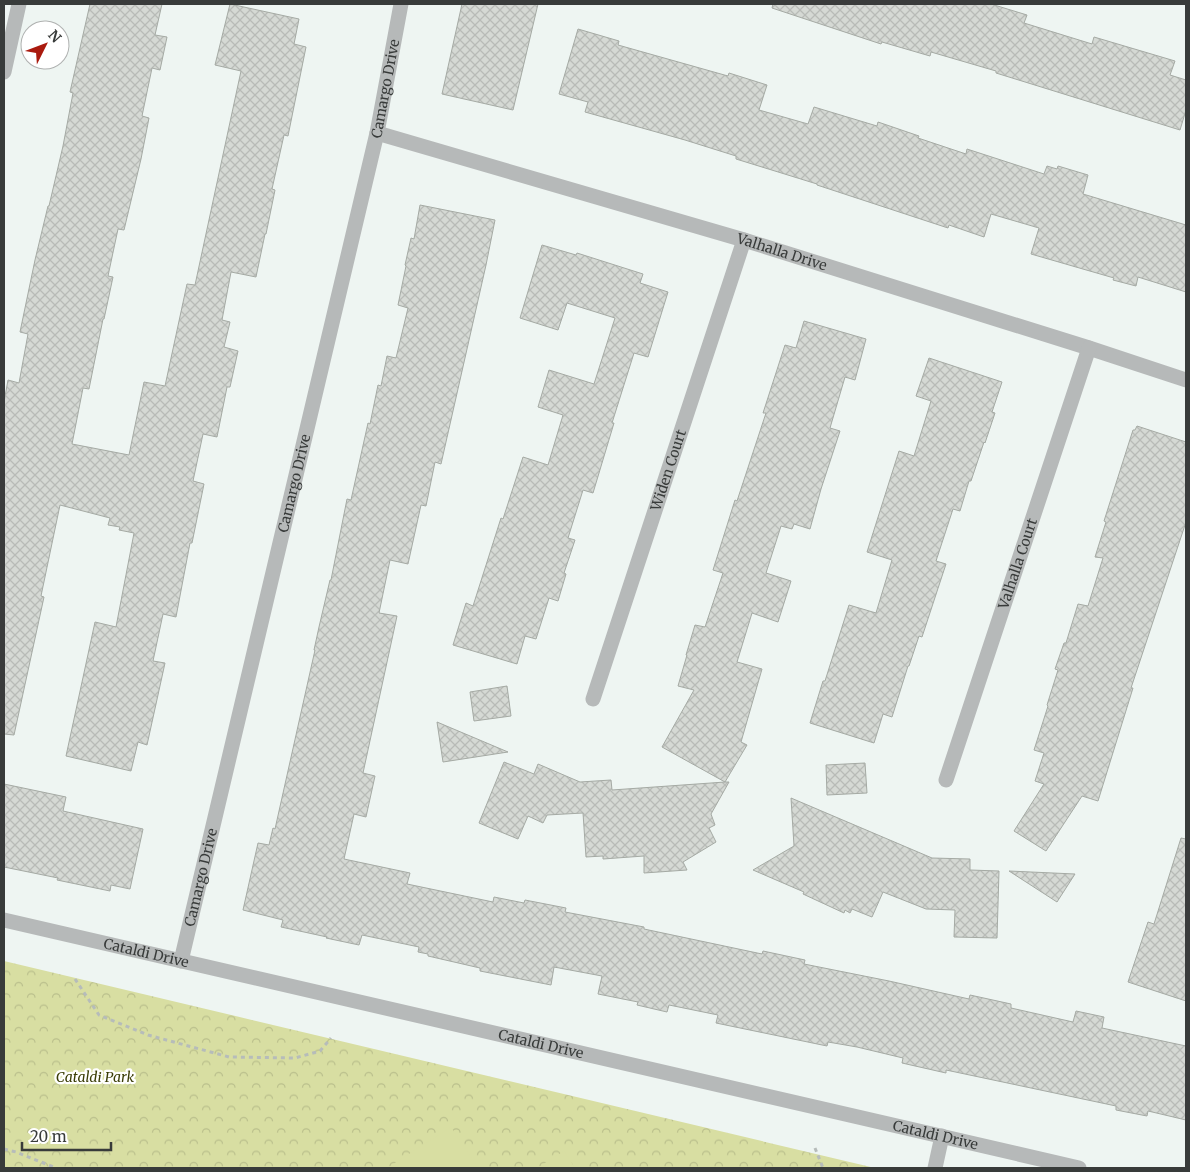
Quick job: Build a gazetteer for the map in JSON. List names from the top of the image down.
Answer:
{
  "streets": {
    "street": [
      "Camargo Drive",
      "Valhalla Drive",
      "Widen Court",
      "Valhalla Court",
      "Cataldi Drive"
    ]
  },
  "crossings": [
    ["Camargo Drive", "Valhalla Drive"],
    ["Camargo Drive", "Cataldi Drive"],
    ["Valhalla Drive", "Widen Court"],
    ["Valhalla Drive", "Valhalla Court"]
  ],
  "parks": ["Cataldi Park"],
  "scale_bar": "20 m",
  "north": "top right"
}
